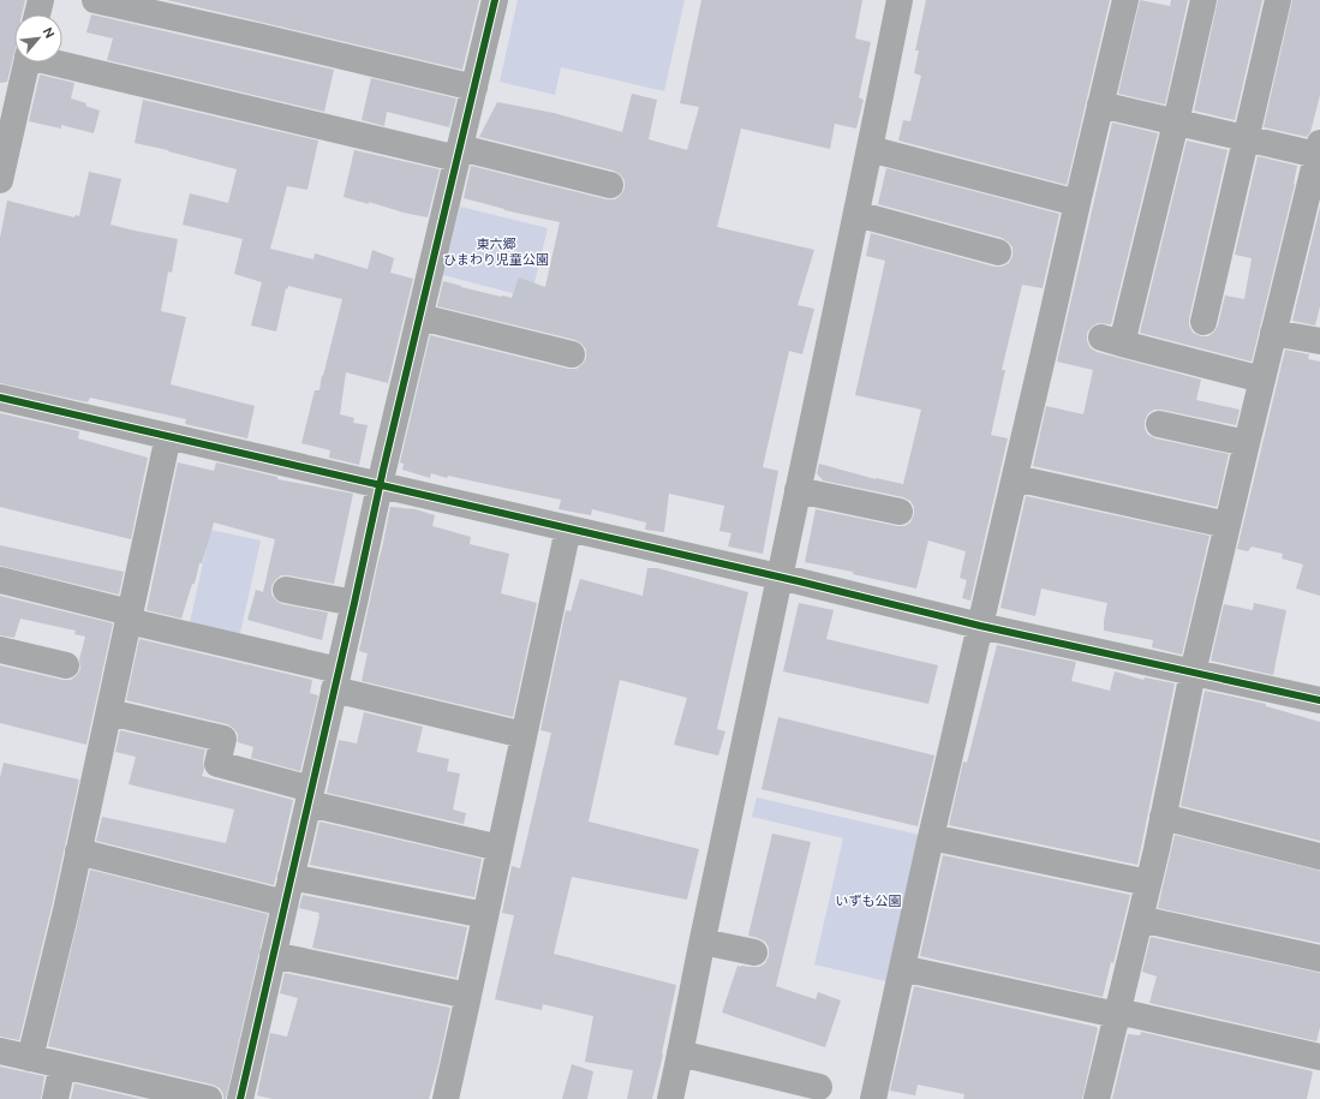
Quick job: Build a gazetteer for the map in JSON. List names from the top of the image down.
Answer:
{
  "parks": ["東六郷 ひまわり児童公園", "いずも公園"],
  "north": "top right"
}
